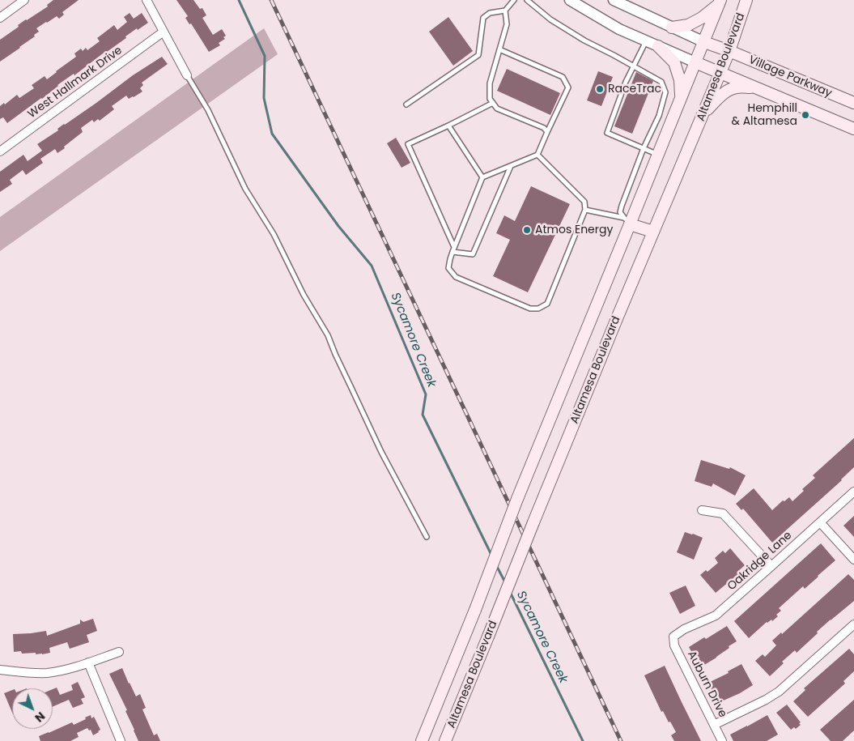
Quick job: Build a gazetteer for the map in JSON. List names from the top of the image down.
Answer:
{
  "streets": {
    "main road": ["Altamesa Boulevard", "Village Parkway"],
    "street": ["West Hallmark Drive", "Oakridge Lane", "Auburn Drive"]
  },
  "crossings": [
    ["Altamesa Boulevard", "Village Parkway"],
    ["Oakridge Lane", "Auburn Drive"]
  ],
  "water": ["Sycamore Creek"],
  "places": ["RaceTrac", "Hemphill & Altamesa", "Atmos Energy"],
  "north": "bottom right"
}
